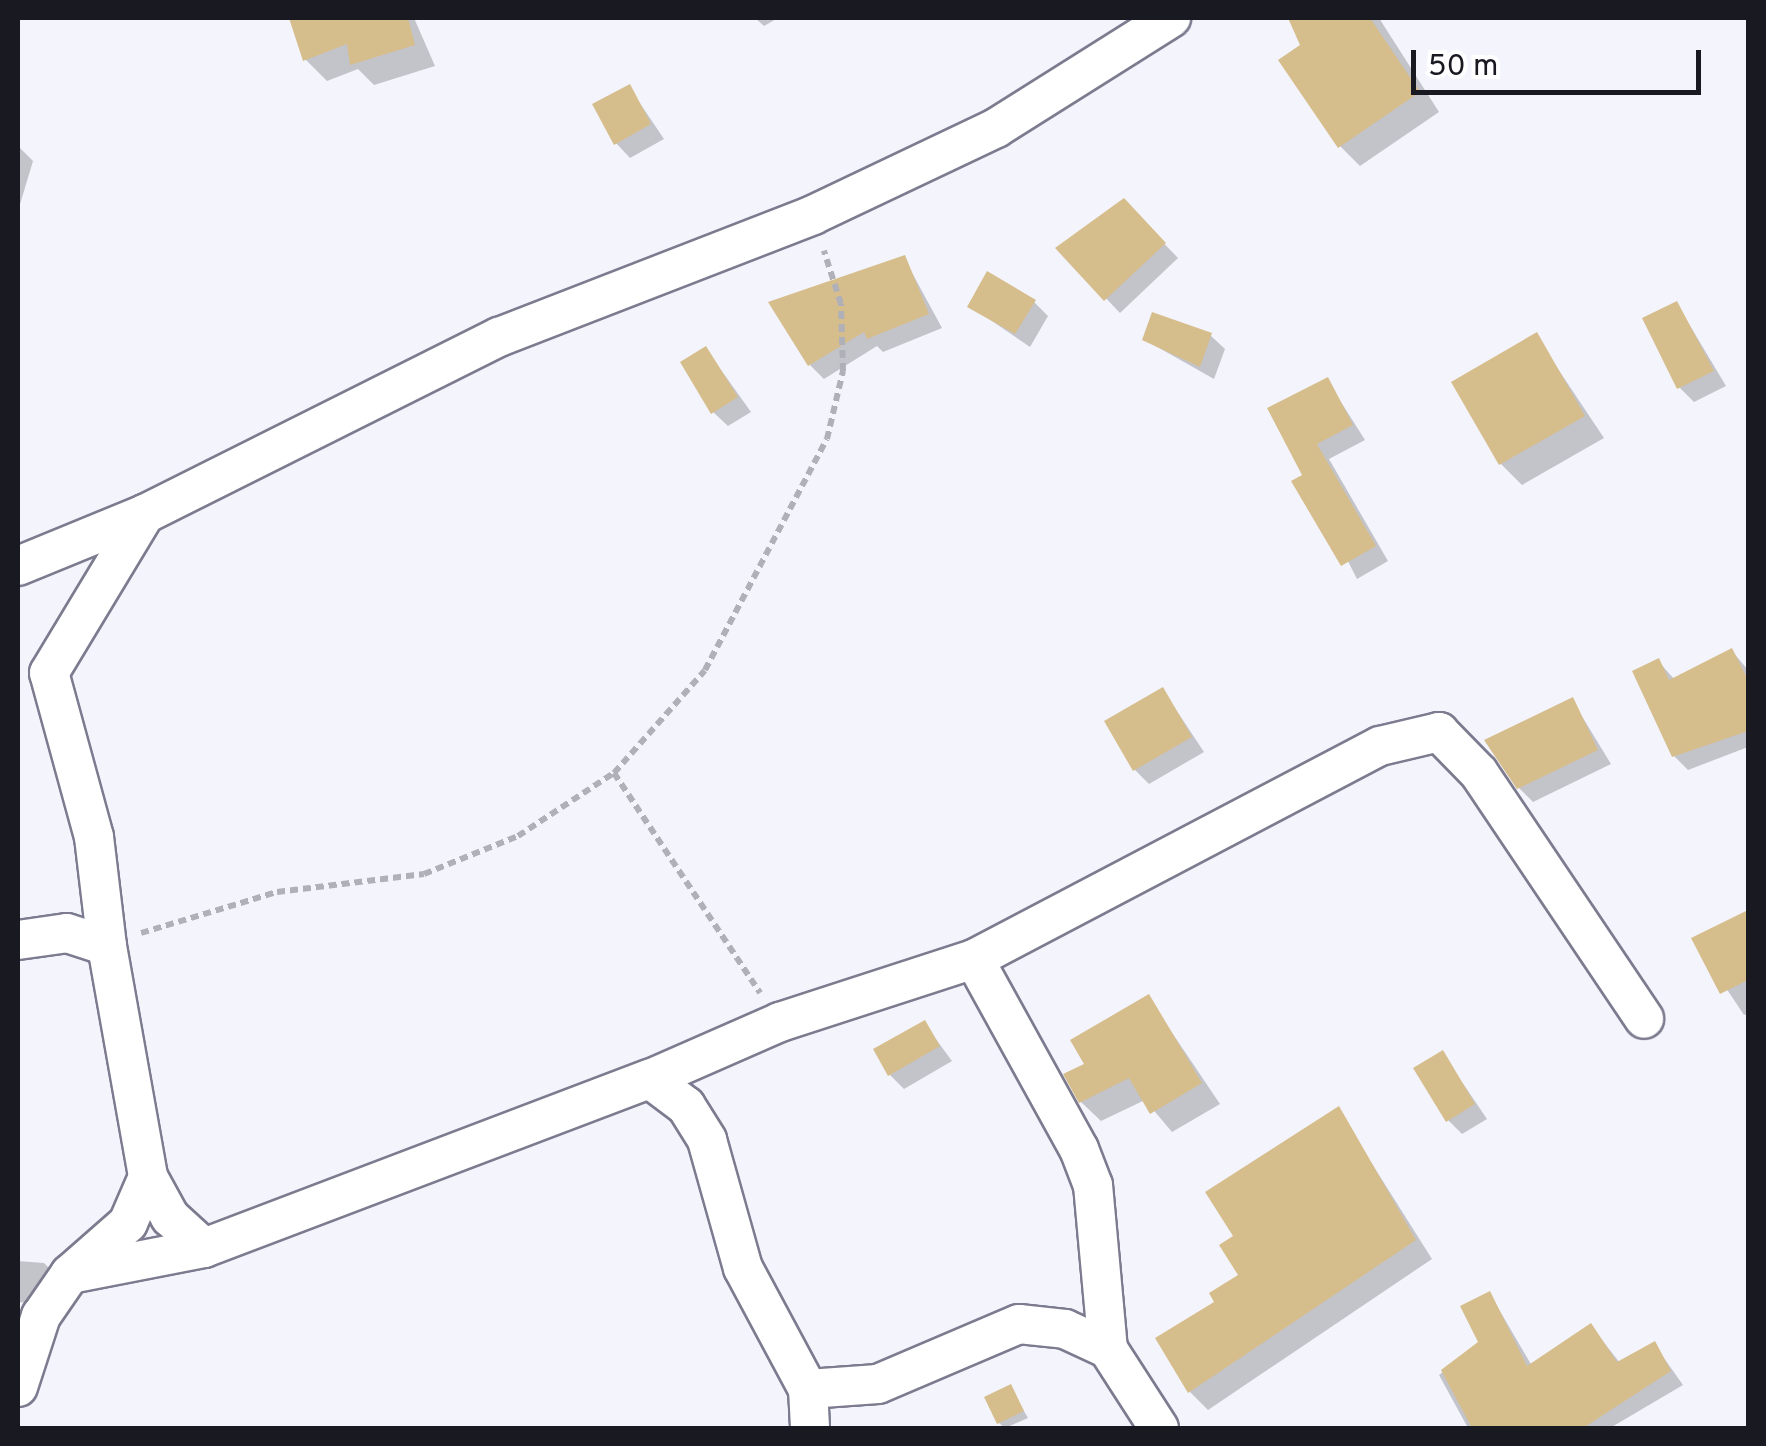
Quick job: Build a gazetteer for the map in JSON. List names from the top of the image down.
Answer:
{
  "scale_bar": "50 m"
}
